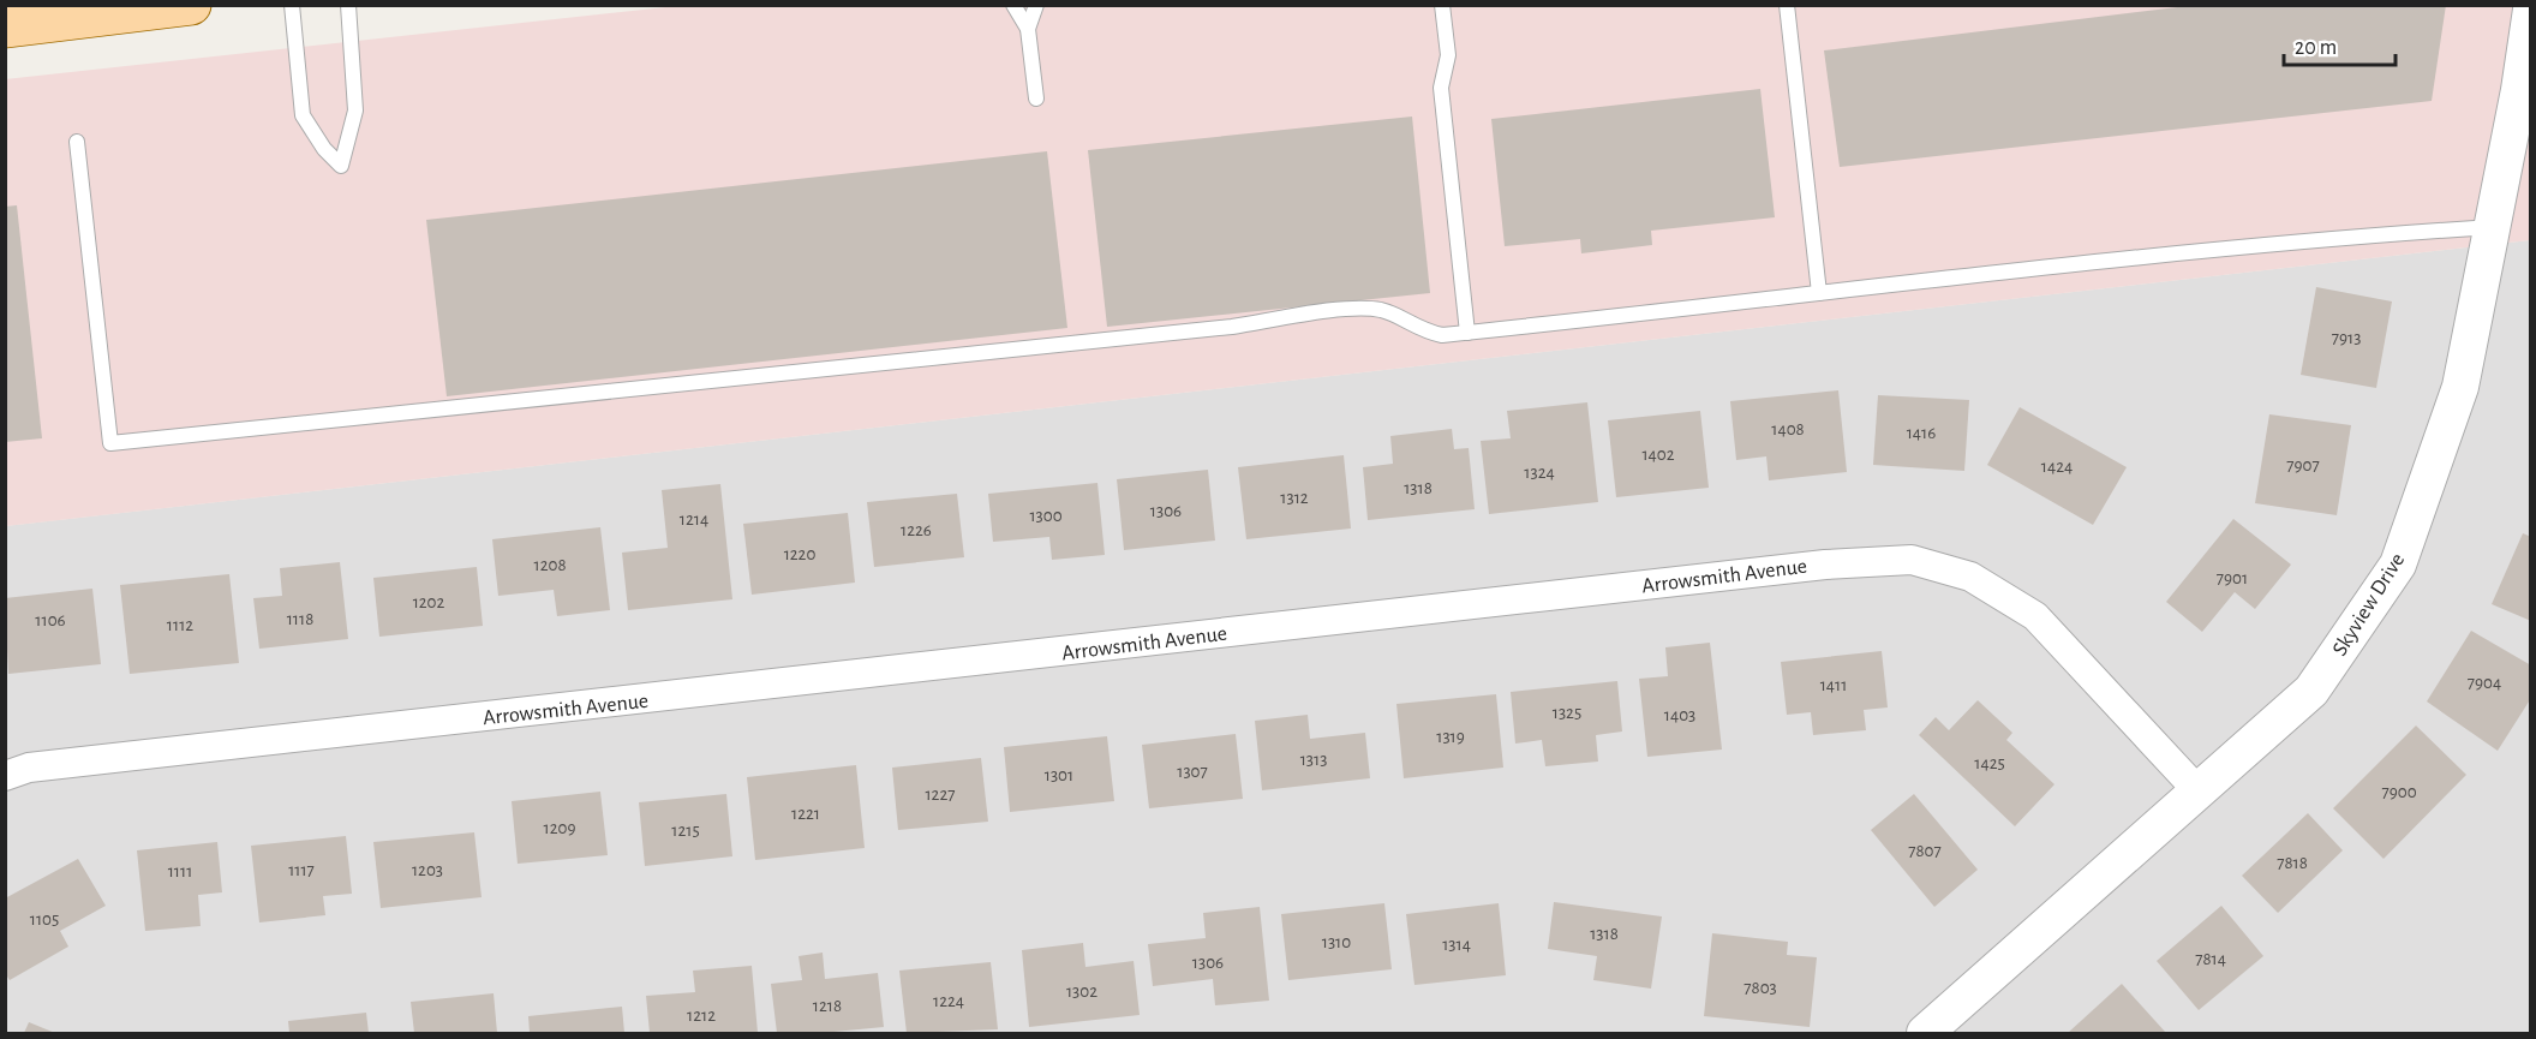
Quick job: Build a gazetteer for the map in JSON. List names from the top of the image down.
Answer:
{
  "streets": {
    "street": ["Arrowsmith Avenue", "Skyview Drive"]
  },
  "crossings": [
    ["Arrowsmith Avenue", "Skyview Drive"]
  ],
  "house_numbers": [
    "7913",
    "1408",
    "1416",
    "1402",
    "7907",
    "1424",
    "1324",
    "1318",
    "1312",
    "1306",
    "1300",
    "1214",
    "1226",
    "1220",
    "1208",
    "7901",
    "1202",
    "1118",
    "1106",
    "1112",
    "7904",
    "1411",
    "1325",
    "1403",
    "1319",
    "1313",
    "1425",
    "1307",
    "1301",
    "7900",
    "1227",
    "1221",
    "1209",
    "1215",
    "7807",
    "7818",
    "1117",
    "1203",
    "1111",
    "1105",
    "1318",
    "1310",
    "1314",
    "7814",
    "1306",
    "7803",
    "1302",
    "1224",
    "1218",
    "1212"
  ],
  "scale_bar": "20 m"
}
